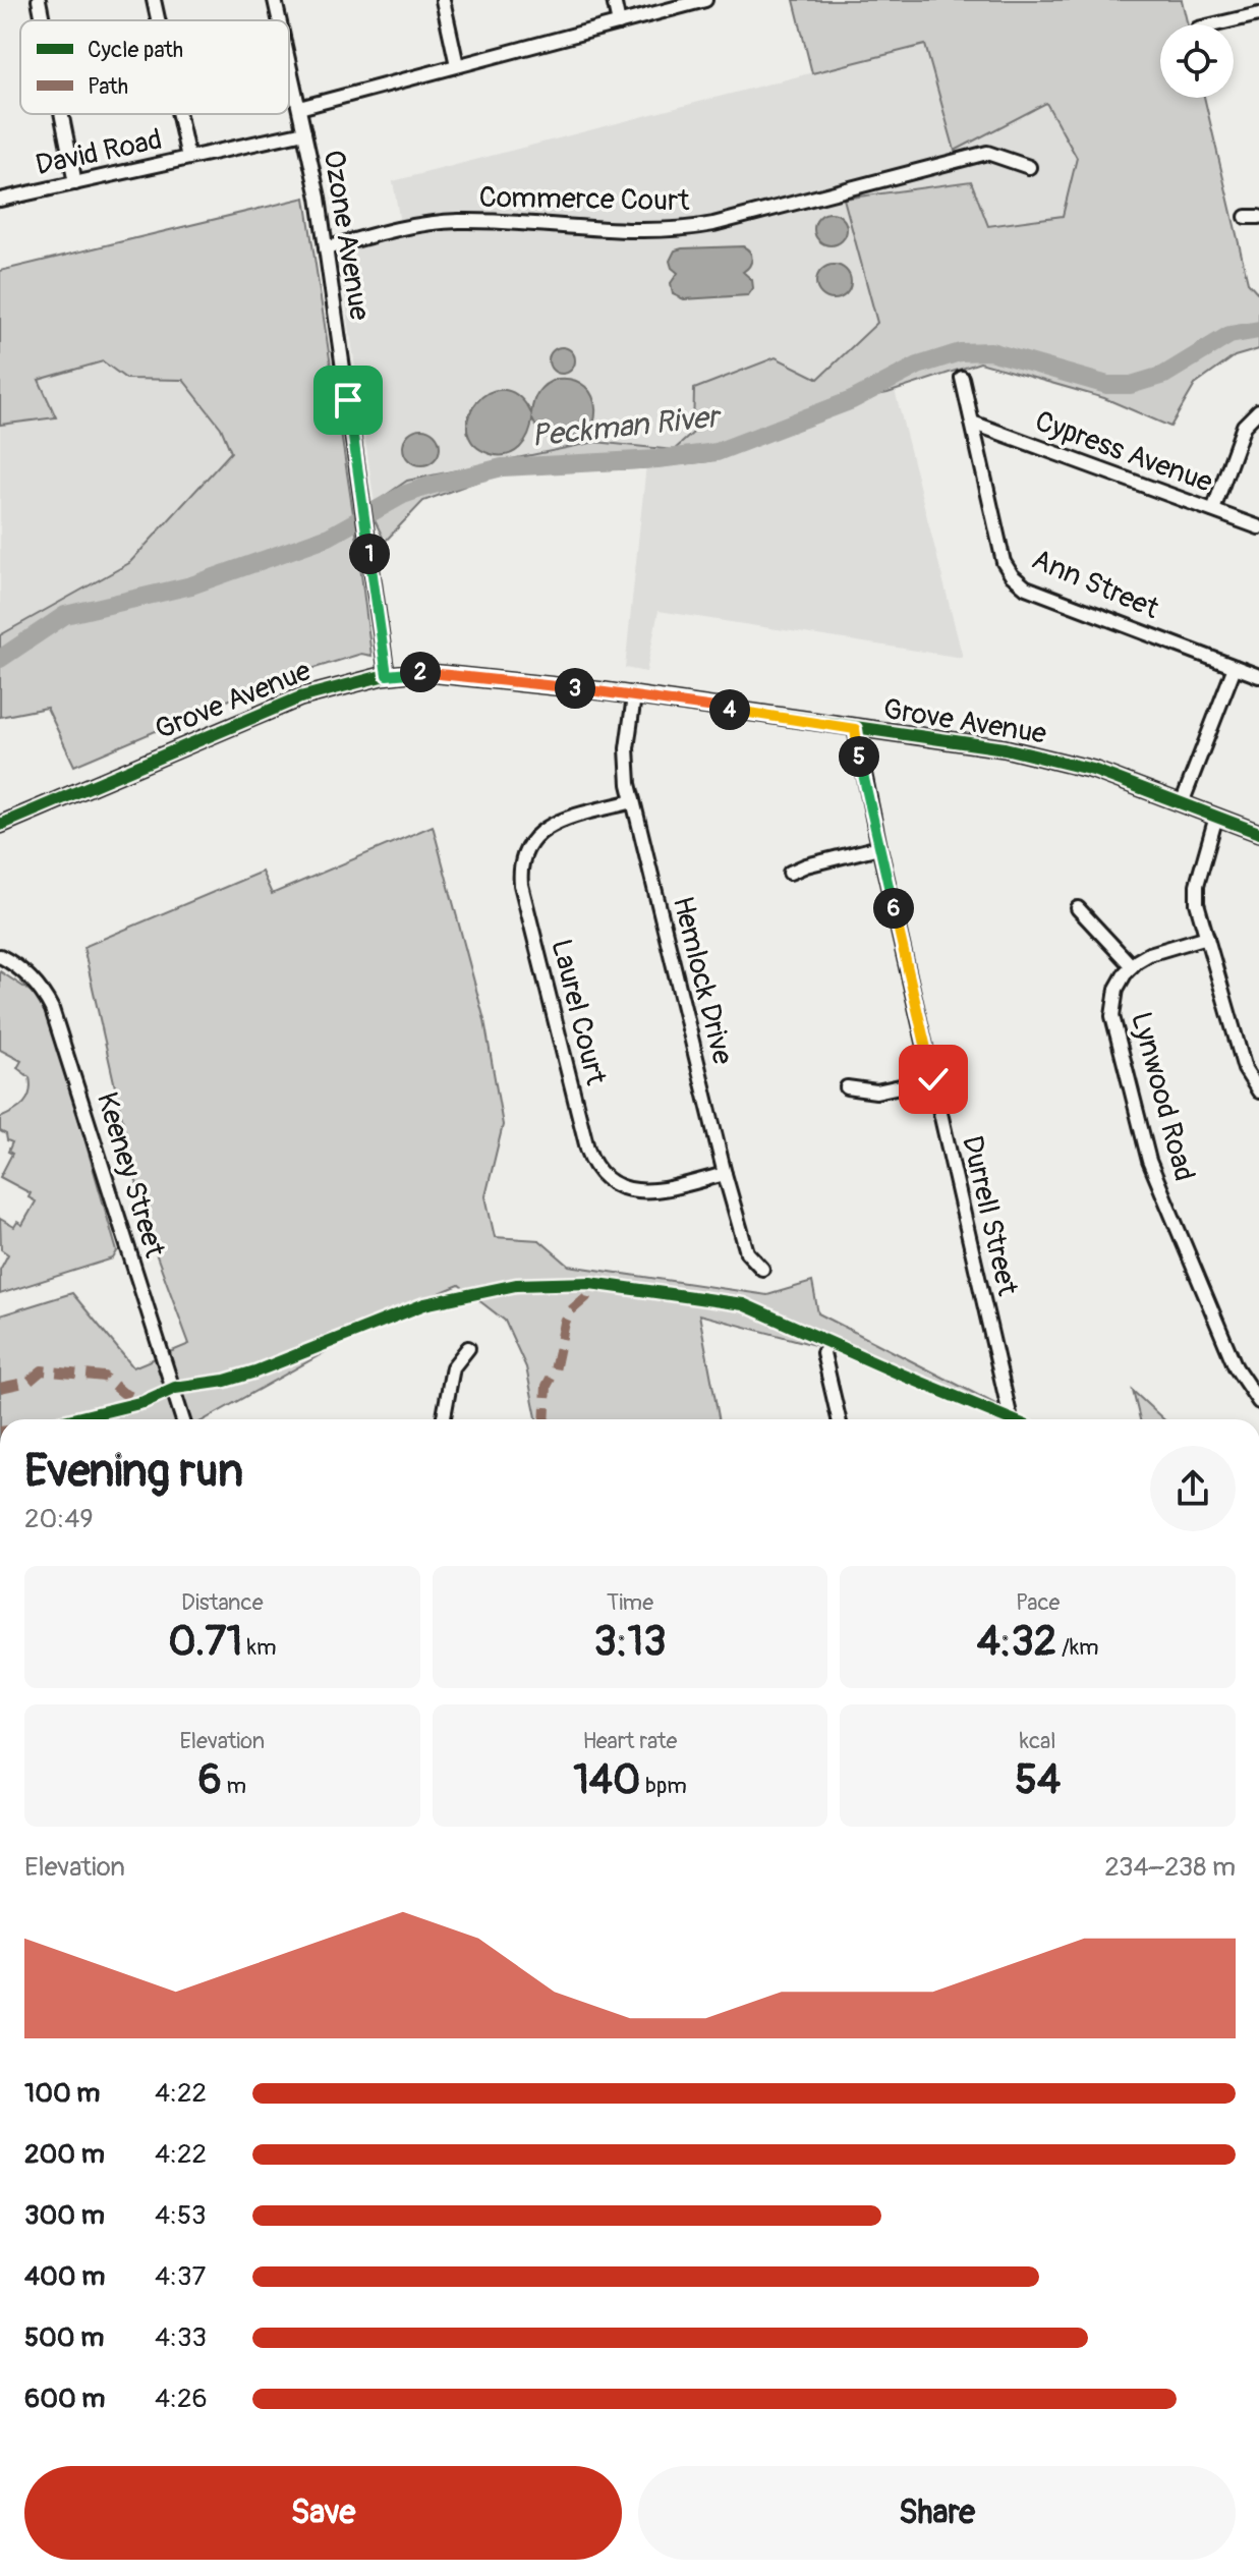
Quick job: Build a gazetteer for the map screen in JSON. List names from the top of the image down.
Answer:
{
  "streets": {
    "street": [
      "David Road",
      "Commerce Court",
      "Ozone Avenue",
      "Cypress Avenue",
      "Ann Street",
      "Grove Avenue",
      "Hemlock Drive",
      "Laurel Court",
      "Lynwood Road",
      "Keeney Street",
      "Durrell Street"
    ]
  },
  "crossings": [
    ["David Road", "Ozone Avenue"],
    ["Commerce Court", "Ozone Avenue"],
    ["Ozone Avenue", "Grove Avenue"],
    ["Cypress Avenue", "Ann Street"],
    ["Grove Avenue", "Hemlock Drive"],
    ["Grove Avenue", "Durrell Street"],
    ["Hemlock Drive", "Laurel Court"]
  ],
  "water": ["Peckman River"],
  "legend": ["Cycle path", "Path"],
  "page": {
    "pins": [
      "1",
      "2",
      "3",
      "4",
      "5",
      "6"
    ],
    "heading": ["Evening run", "20:49"],
    "stats": [
      ["Distance", "0.71 km"],
      ["Time", "3:13"],
      ["Pace", "4:32 /km"],
      ["Elevation", "6 m"],
      ["Heart rate", "140 bpm"],
      ["kcal", "54"]
    ],
    "chart": ["Elevation", "234–238 m"],
    "list": [
      {
        "name": "100 m",
        "note": "4:22"
      },
      {
        "name": "200 m",
        "note": "4:22"
      },
      {
        "name": "300 m",
        "note": "4:53"
      },
      {
        "name": "400 m",
        "note": "4:37"
      },
      {
        "name": "500 m",
        "note": "4:33"
      },
      {
        "name": "600 m",
        "note": "4:26"
      }
    ],
    "buttons": ["Save", "Share"]
  }
}
